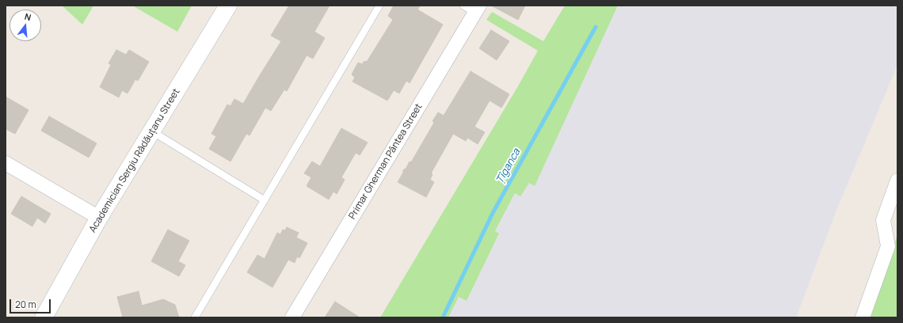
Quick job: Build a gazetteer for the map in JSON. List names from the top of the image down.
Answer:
{
  "streets": {
    "street": ["Academician Sergiu Rădăuțanu Street", "Primar Gherman Pântea Street"]
  },
  "water": ["Țîganca"],
  "scale_bar": "20 m",
  "north": "top"
}
